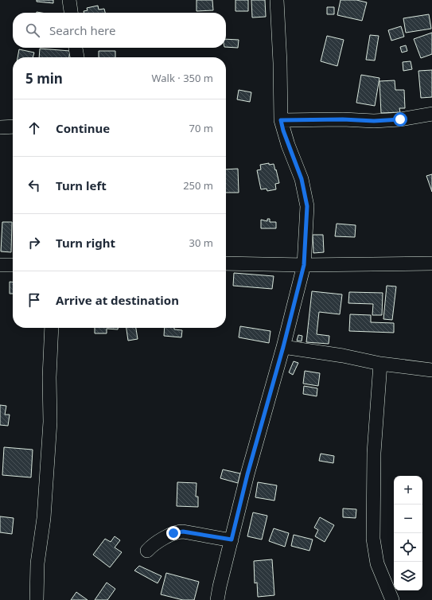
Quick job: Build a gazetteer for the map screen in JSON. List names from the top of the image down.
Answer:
{
  "page": {
    "search": "Search here",
    "heading": ["5 min", "Walk · 350 m"],
    "list": [
      ["Continue", "70 m"],
      ["Turn left", "250 m"],
      ["Turn right", "30 m"],
      "Arrive at destination"
    ],
    "map_buttons": ["+", "−"]
  }
}
